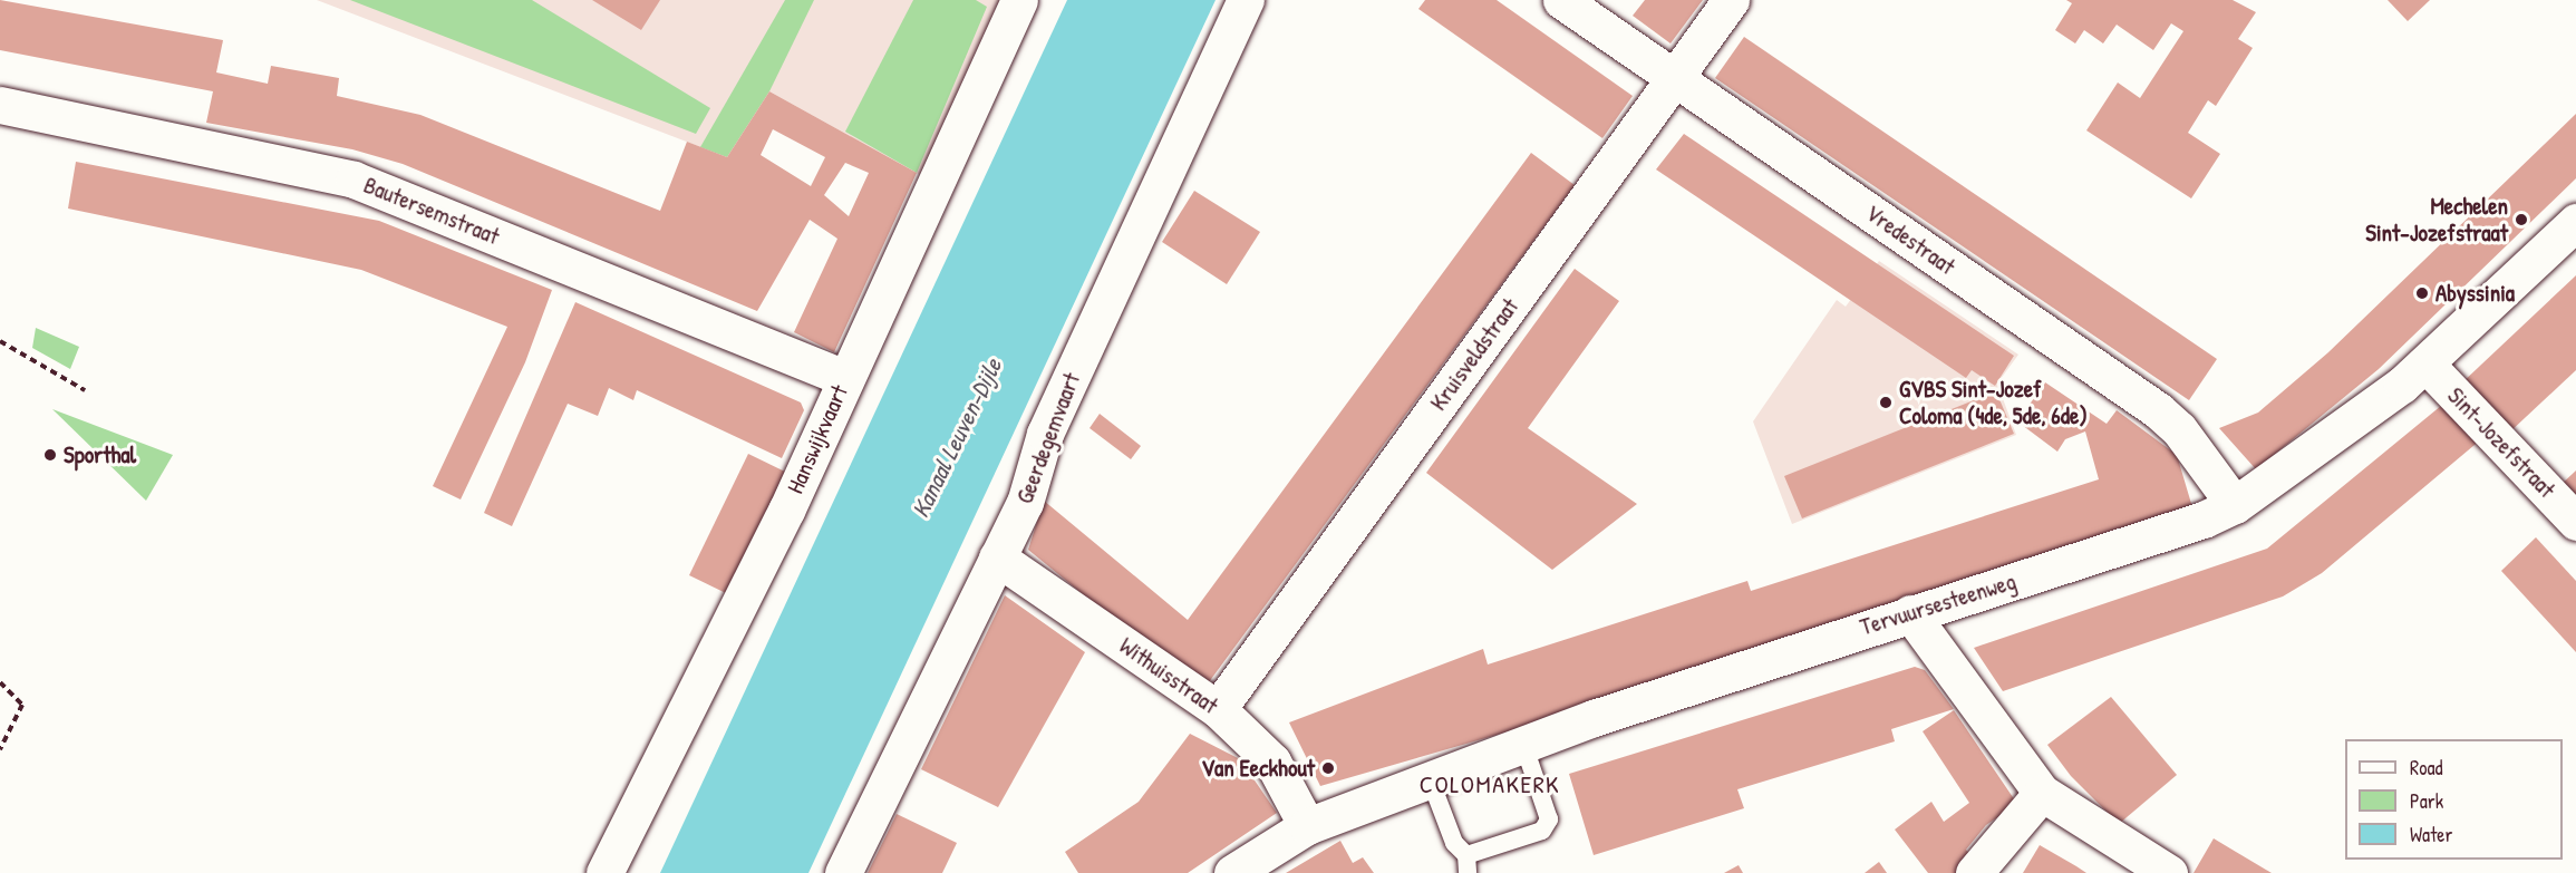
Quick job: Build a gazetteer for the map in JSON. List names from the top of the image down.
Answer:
{
  "streets": {
    "street": [
      "Bautersemstraat",
      "Vredestraat",
      "Kruisveldstraat",
      "Geerdegemvaart",
      "Hanswijkvaart",
      "Sint-Jozefstraat",
      "Tervuursesteenweg",
      "Withuisstraat"
    ]
  },
  "crossings": [
    ["Bautersemstraat", "Hanswijkvaart"],
    ["Vredestraat", "Kruisveldstraat"],
    ["Vredestraat", "Tervuursesteenweg"],
    ["Kruisveldstraat", "Withuisstraat"],
    ["Geerdegemvaart", "Withuisstraat"],
    ["Sint-Jozefstraat", "Tervuursesteenweg"],
    ["Tervuursesteenweg", "Withuisstraat"]
  ],
  "districts": ["COLOMAKERK"],
  "water": ["Kanaal Leuven-Dijle"],
  "places": [
    "Mechelen Sint-Jozefstraat",
    "Abyssinia",
    "GVBS Sint-Jozef Coloma (4de, 5de, 6de)",
    "Sporthal",
    "Van Eeckhout"
  ],
  "legend": ["Road", "Park", "Water"]
}
